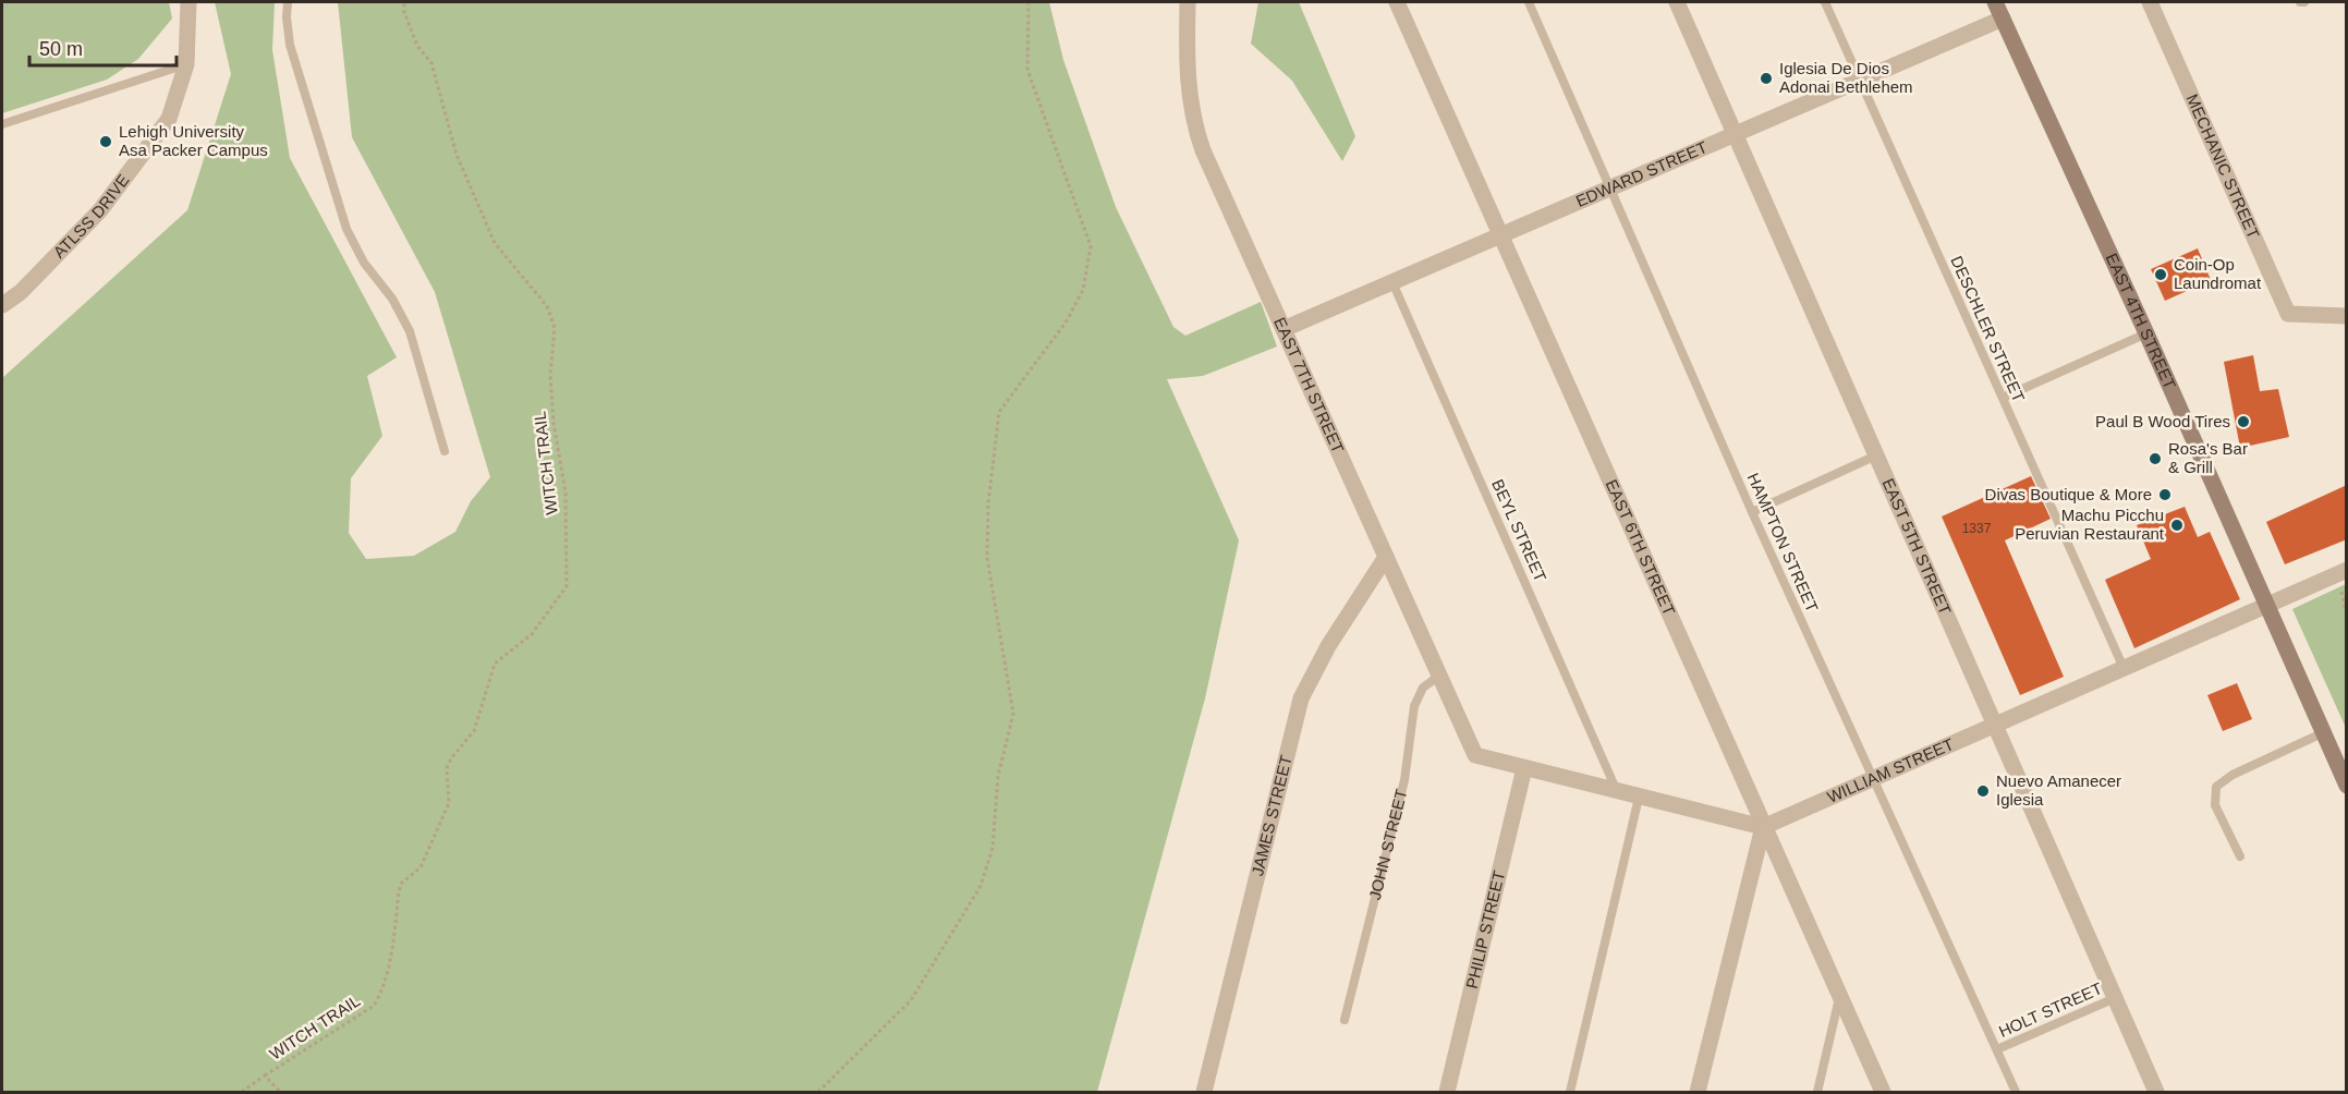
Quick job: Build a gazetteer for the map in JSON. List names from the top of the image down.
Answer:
{
  "streets": {
    "main road": ["EAST 4TH STREET"],
    "street": [
      "MECHANIC STREET",
      "EDWARD STREET",
      "ATLSS DRIVE",
      "EAST 7TH STREET",
      "EAST 6TH STREET",
      "EAST 5TH STREET",
      "WILLIAM STREET",
      "JAMES STREET",
      "PHILIP STREET"
    ],
    "lane": [
      "DESCHLER STREET",
      "BEYL STREET",
      "HAMPTON STREET",
      "JOHN STREET",
      "HOLT STREET"
    ],
    "path": ["WITCH TRAIL"]
  },
  "crossings": [
    ["EDWARD STREET", "EAST 4TH STREET"],
    ["EDWARD STREET", "DESCHLER STREET"],
    ["EDWARD STREET", "EAST 7TH STREET"],
    ["EDWARD STREET", "BEYL STREET"],
    ["EDWARD STREET", "HAMPTON STREET"],
    ["EDWARD STREET", "EAST 6TH STREET"],
    ["EDWARD STREET", "EAST 5TH STREET"],
    ["EAST 4TH STREET", "WILLIAM STREET"],
    ["DESCHLER STREET", "WILLIAM STREET"],
    ["EAST 7TH STREET", "JAMES STREET"],
    ["EAST 7TH STREET", "JOHN STREET"],
    ["EAST 7TH STREET", "PHILIP STREET"],
    ["HAMPTON STREET", "WILLIAM STREET"],
    ["HAMPTON STREET", "HOLT STREET"],
    ["EAST 6TH STREET", "WILLIAM STREET"],
    ["EAST 5TH STREET", "WILLIAM STREET"],
    ["EAST 5TH STREET", "HOLT STREET"]
  ],
  "places": [
    "Iglesia De Dios Adonai Bethlehem",
    "Lehigh University Asa Packer Campus",
    "Coin-Op Laundromat",
    "Paul B Wood Tires",
    "Rosa's Bar & Grill",
    "Divas Boutique & More",
    "Machu Picchu Peruvian Restaurant",
    "Nuevo Amanecer Iglesia"
  ],
  "house_numbers": ["1337"],
  "scale_bar": "50 m"
}
